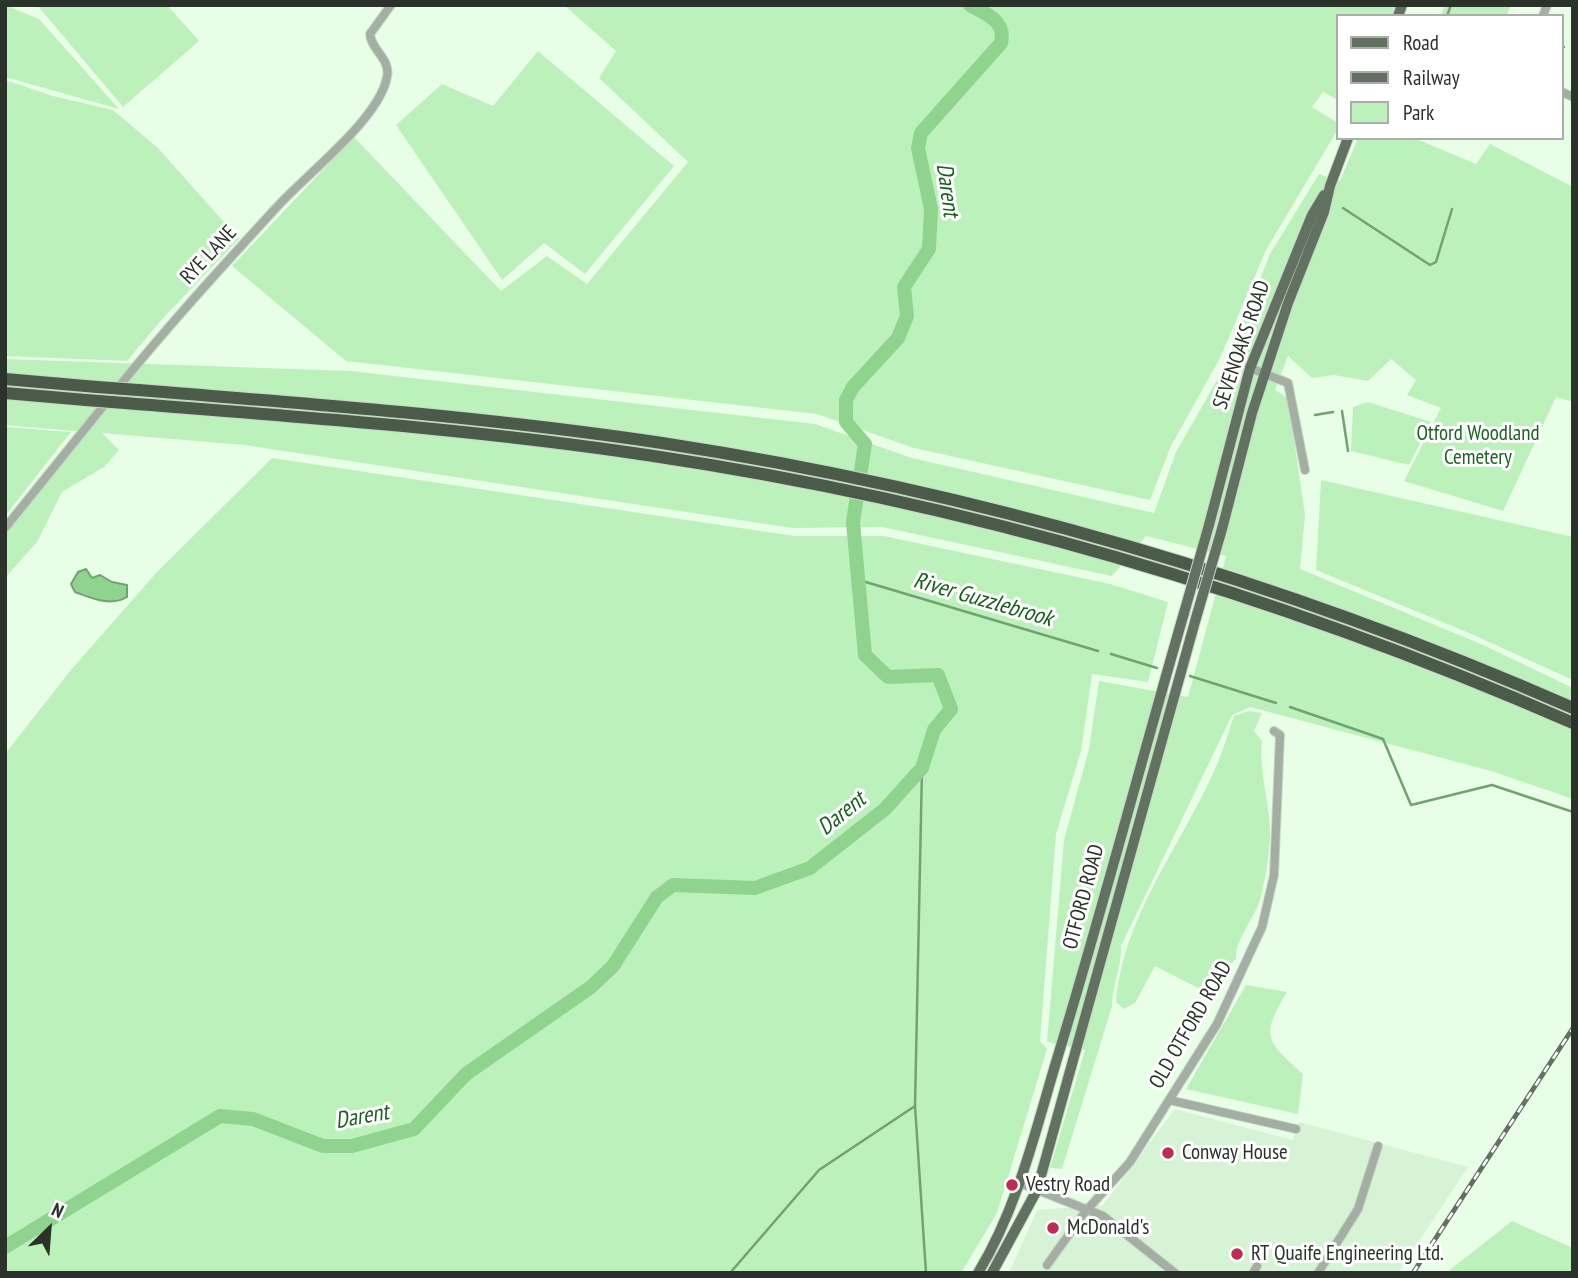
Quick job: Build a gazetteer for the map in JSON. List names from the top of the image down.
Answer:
{
  "streets": {
    "main road": ["SEVENOAKS ROAD", "OTFORD ROAD"],
    "street": ["RYE LANE", "OLD OTFORD ROAD"]
  },
  "crossings": [
    ["SEVENOAKS ROAD", "OTFORD ROAD"]
  ],
  "water": ["Darent", "River Guzzlebrook"],
  "parks": ["Otford Woodland Cemetery"],
  "places": [
    "Conway House",
    "Vestry Road",
    "McDonald's",
    "RT Quaife Engineering Ltd."
  ],
  "legend": ["Road", "Railway", "Park"],
  "north": "top right"
}
